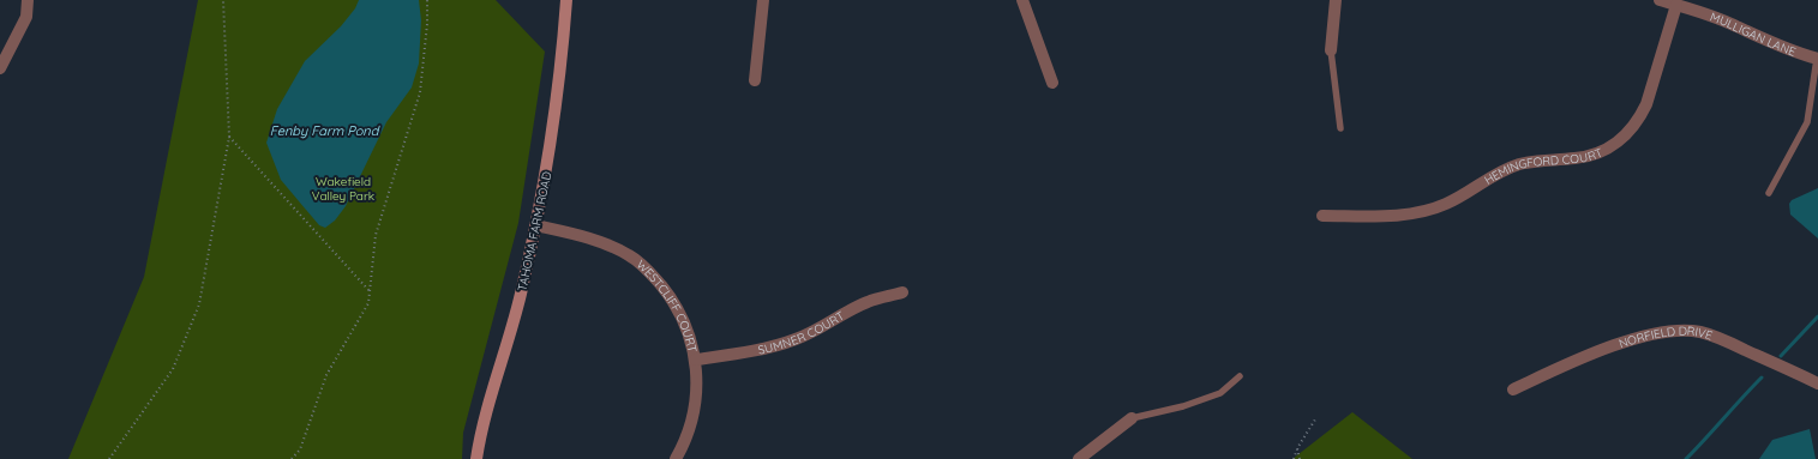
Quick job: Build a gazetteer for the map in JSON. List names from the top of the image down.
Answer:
{
  "streets": {
    "street": [
      "MULLIGAN LANE",
      "HEMINGFORD COURT",
      "TAHOMA FARM ROAD",
      "WESTCLIFF COURT",
      "SUMNER COURT",
      "NORFIELD DRIVE"
    ]
  },
  "crossings": [
    ["MULLIGAN LANE", "HEMINGFORD COURT"],
    ["TAHOMA FARM ROAD", "WESTCLIFF COURT"],
    ["WESTCLIFF COURT", "SUMNER COURT"]
  ],
  "water": ["Fenby Farm Pond"],
  "parks": ["Wakefield Valley Park"]
}
